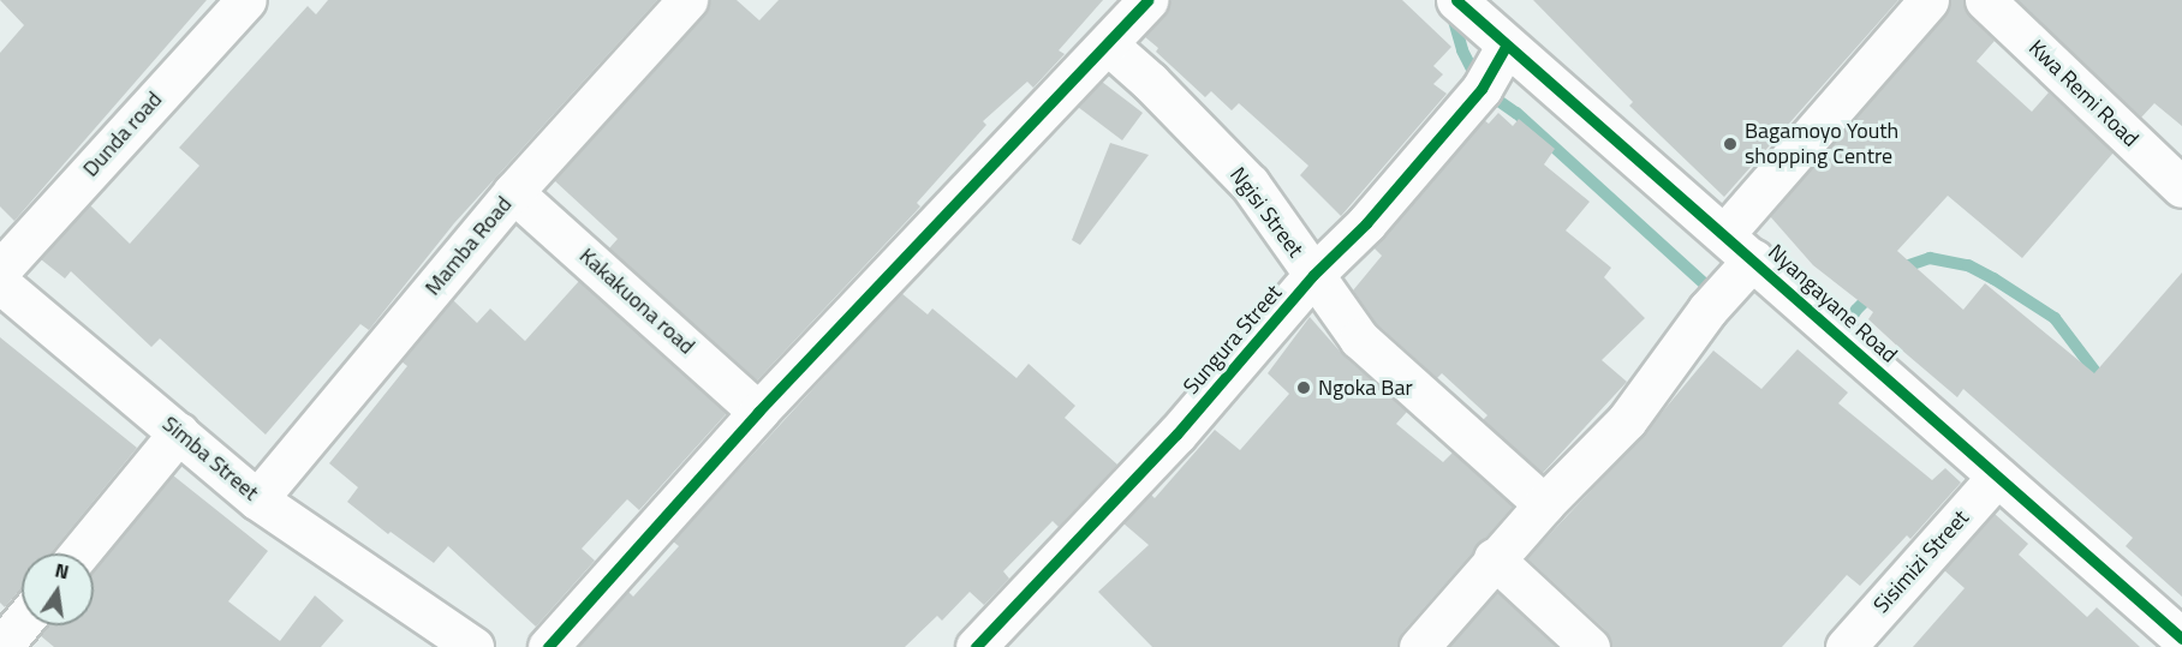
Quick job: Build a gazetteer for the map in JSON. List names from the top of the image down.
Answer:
{
  "streets": {
    "street": [
      "Kwa Remi Road",
      "Dunda road",
      "Ngisi Street",
      "Mamba Road",
      "Kakakuona road",
      "Nyangayane Road",
      "Sungura Street",
      "Simba Street",
      "Sisimizi Street"
    ]
  },
  "crossings": [
    ["Ngisi Street", "Sungura Street"],
    ["Mamba Road", "Kakakuona road"],
    ["Mamba Road", "Simba Street"],
    ["Nyangayane Road", "Sungura Street"],
    ["Nyangayane Road", "Sisimizi Street"]
  ],
  "places": ["Bagamoyo Youth shopping Centre", "Ngoka Bar"],
  "north": "top"
}
